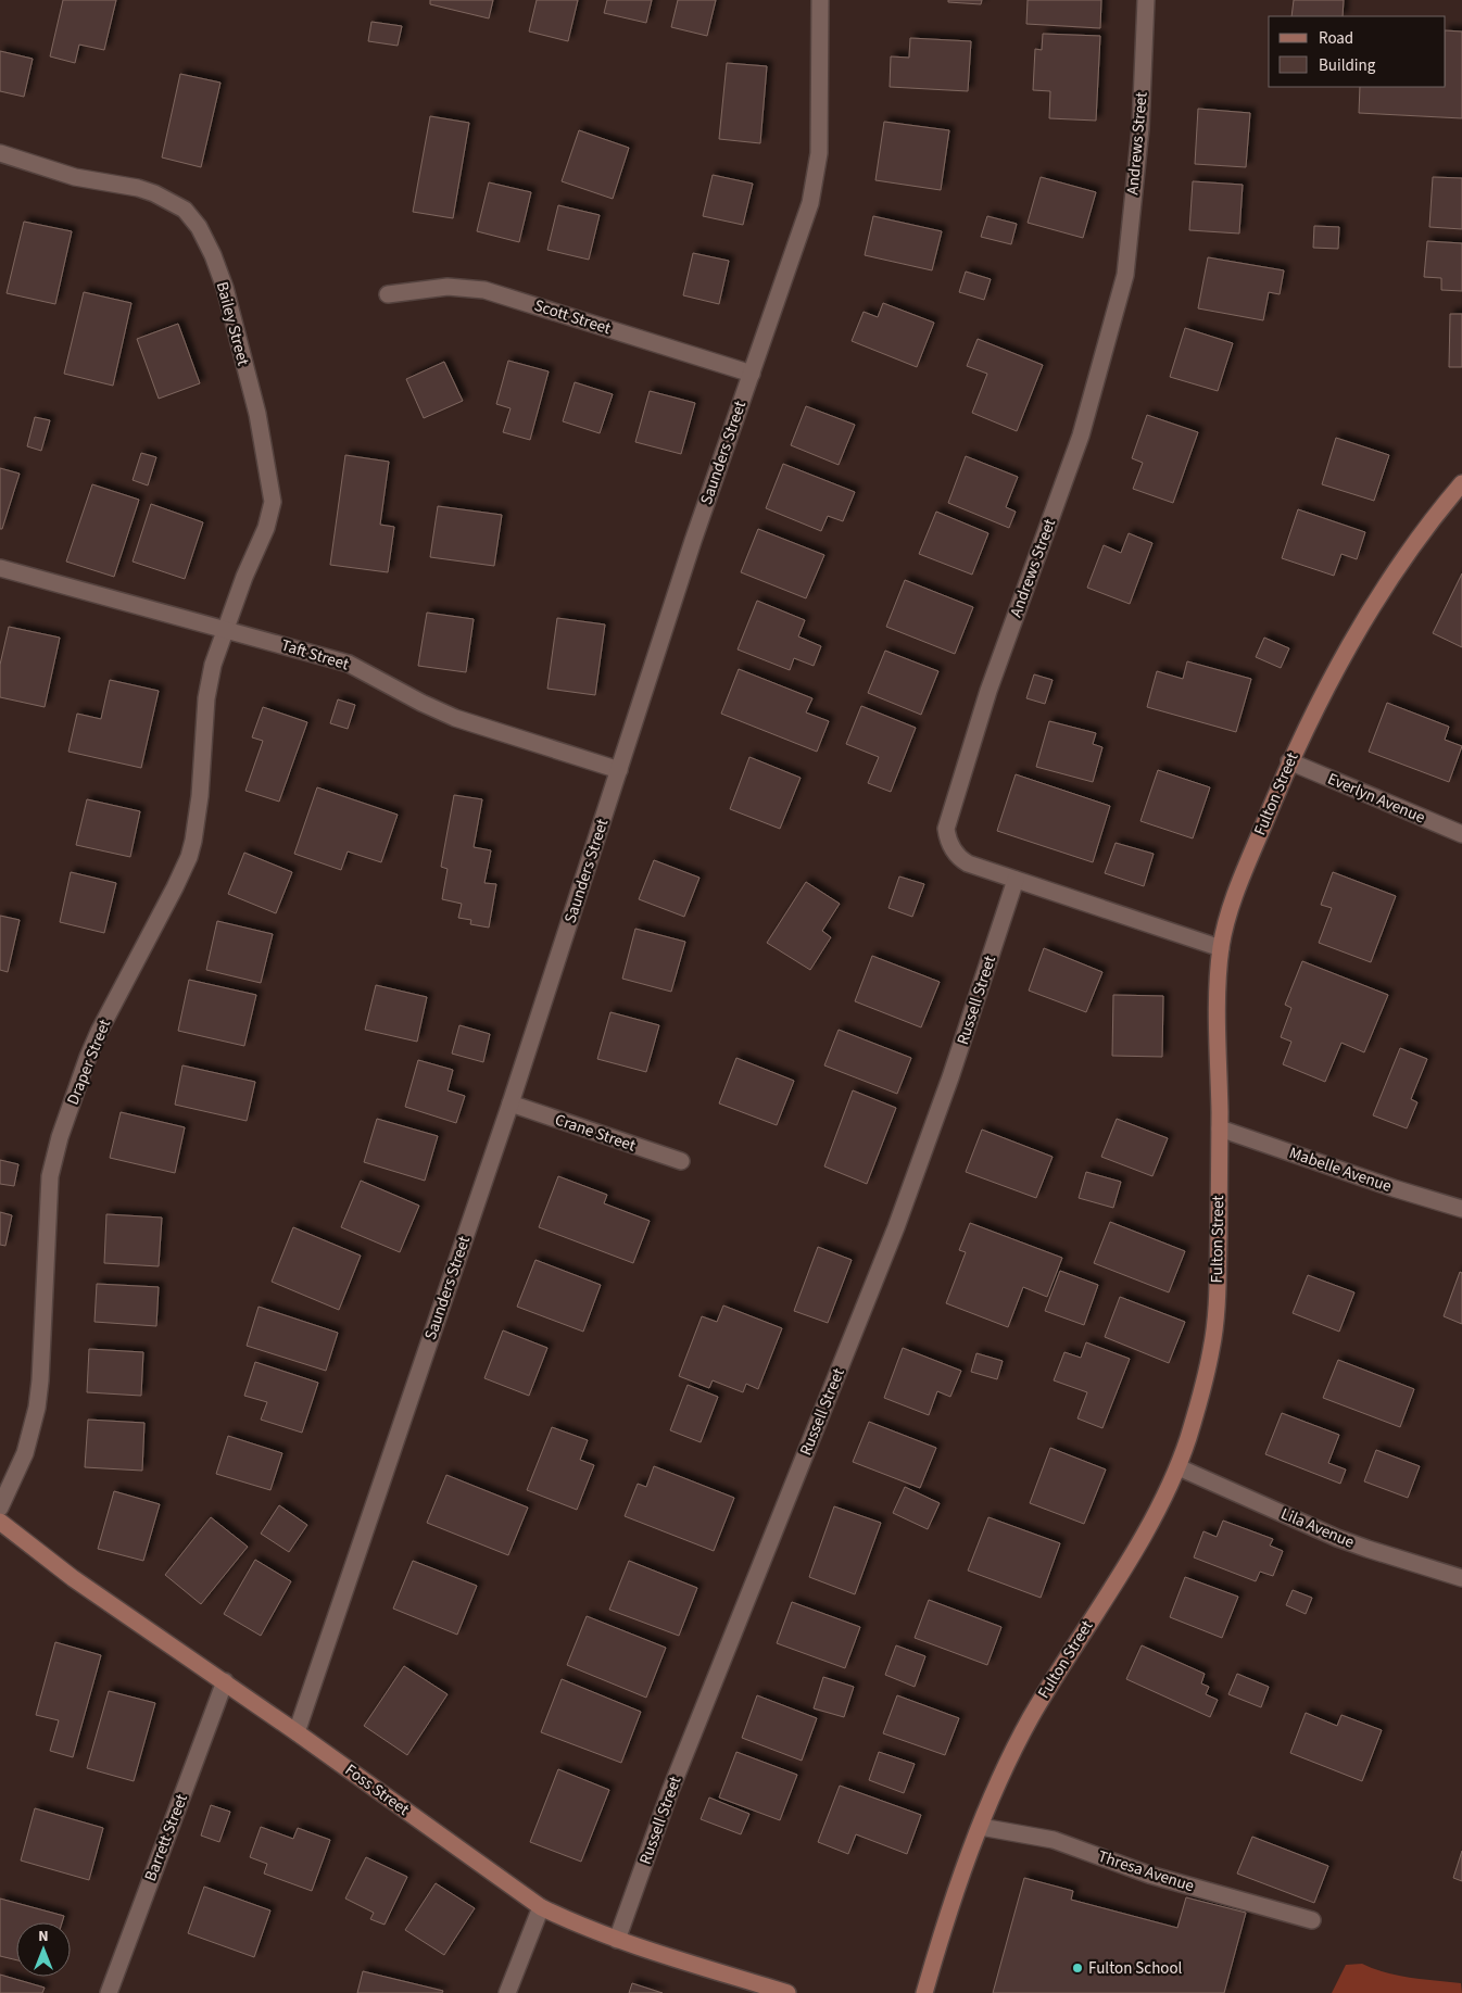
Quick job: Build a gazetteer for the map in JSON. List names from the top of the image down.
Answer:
{
  "streets": {
    "street": [
      "Andrews Street",
      "Scott Street",
      "Bailey Street",
      "Saunders Street",
      "Taft Street",
      "Fulton Street",
      "Everlyn Avenue",
      "Russell Street",
      "Draper Street",
      "Crane Street",
      "Mabelle Avenue",
      "Lila Avenue",
      "Foss Street",
      "Barrett Street",
      "Thresa Avenue"
    ]
  },
  "crossings": [
    ["Andrews Street", "Fulton Street"],
    ["Andrews Street", "Russell Street"],
    ["Scott Street", "Saunders Street"],
    ["Bailey Street", "Taft Street"],
    ["Bailey Street", "Draper Street"],
    ["Saunders Street", "Taft Street"],
    ["Saunders Street", "Crane Street"],
    ["Saunders Street", "Foss Street"],
    ["Taft Street", "Draper Street"],
    ["Fulton Street", "Everlyn Avenue"],
    ["Fulton Street", "Mabelle Avenue"],
    ["Fulton Street", "Lila Avenue"],
    ["Fulton Street", "Thresa Avenue"],
    ["Russell Street", "Foss Street"],
    ["Foss Street", "Barrett Street"]
  ],
  "places": ["Fulton School"],
  "legend": ["Road", "Building"],
  "north": "top"
}
